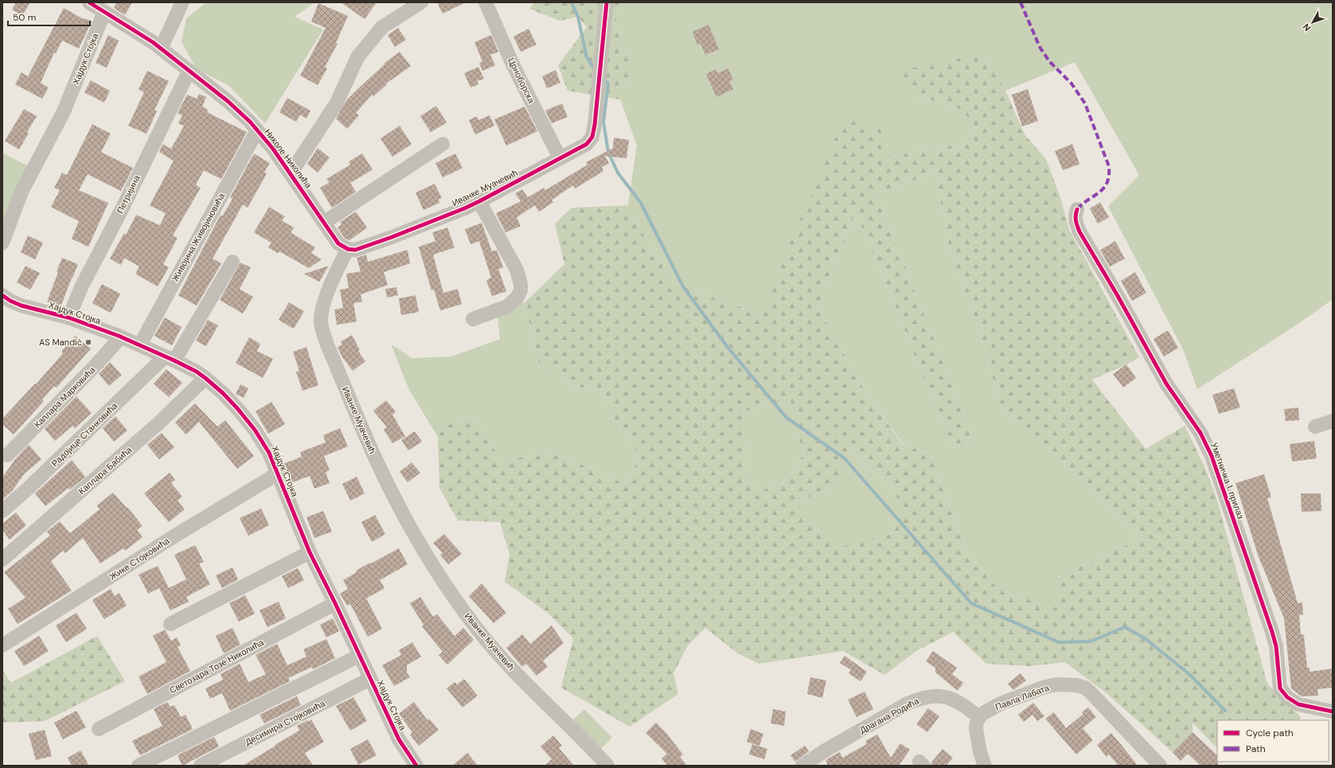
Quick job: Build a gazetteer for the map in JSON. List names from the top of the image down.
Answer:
{
  "streets": {
    "street": [
      "Хајдук Стојка",
      "Црноборска",
      "Николе Николића",
      "Иванке Муачевић",
      "Петријина",
      "Живојина Живојиновића",
      "Каплара Марковића",
      "Радојице Станковића",
      "Каплара Бабића",
      "Уметничка 1. прилаз",
      "Жике Стојковића",
      "Светозара Тозе Николића",
      "Павла Лабата",
      "Драгана Родића",
      "Десимира Стојковића"
    ]
  },
  "crossings": [
    ["Хајдук Стојка", "Николе Николића"],
    ["Хајдук Стојка", "Петријина"],
    ["Хајдук Стојка", "Живојина Живојиновића"],
    ["Хајдук Стојка", "Каплара Марковића"],
    ["Хајдук Стојка", "Радојице Станковића"],
    ["Хајдук Стојка", "Каплара Бабића"],
    ["Хајдук Стојка", "Жике Стојковића"],
    ["Хајдук Стојка", "Светозара Тозе Николића"],
    ["Хајдук Стојка", "Десимира Стојковића"],
    ["Црноборска", "Иванке Муачевић"],
    ["Николе Николића", "Иванке Муачевић"],
    ["Николе Николића", "Петријина"],
    ["Николе Николића", "Живојина Живојиновића"],
    ["Павла Лабата", "Драгана Родића"]
  ],
  "places": ["AS Mandić"],
  "legend": ["Cycle path", "Path"],
  "scale_bar": "50 m",
  "north": "bottom left"
}
